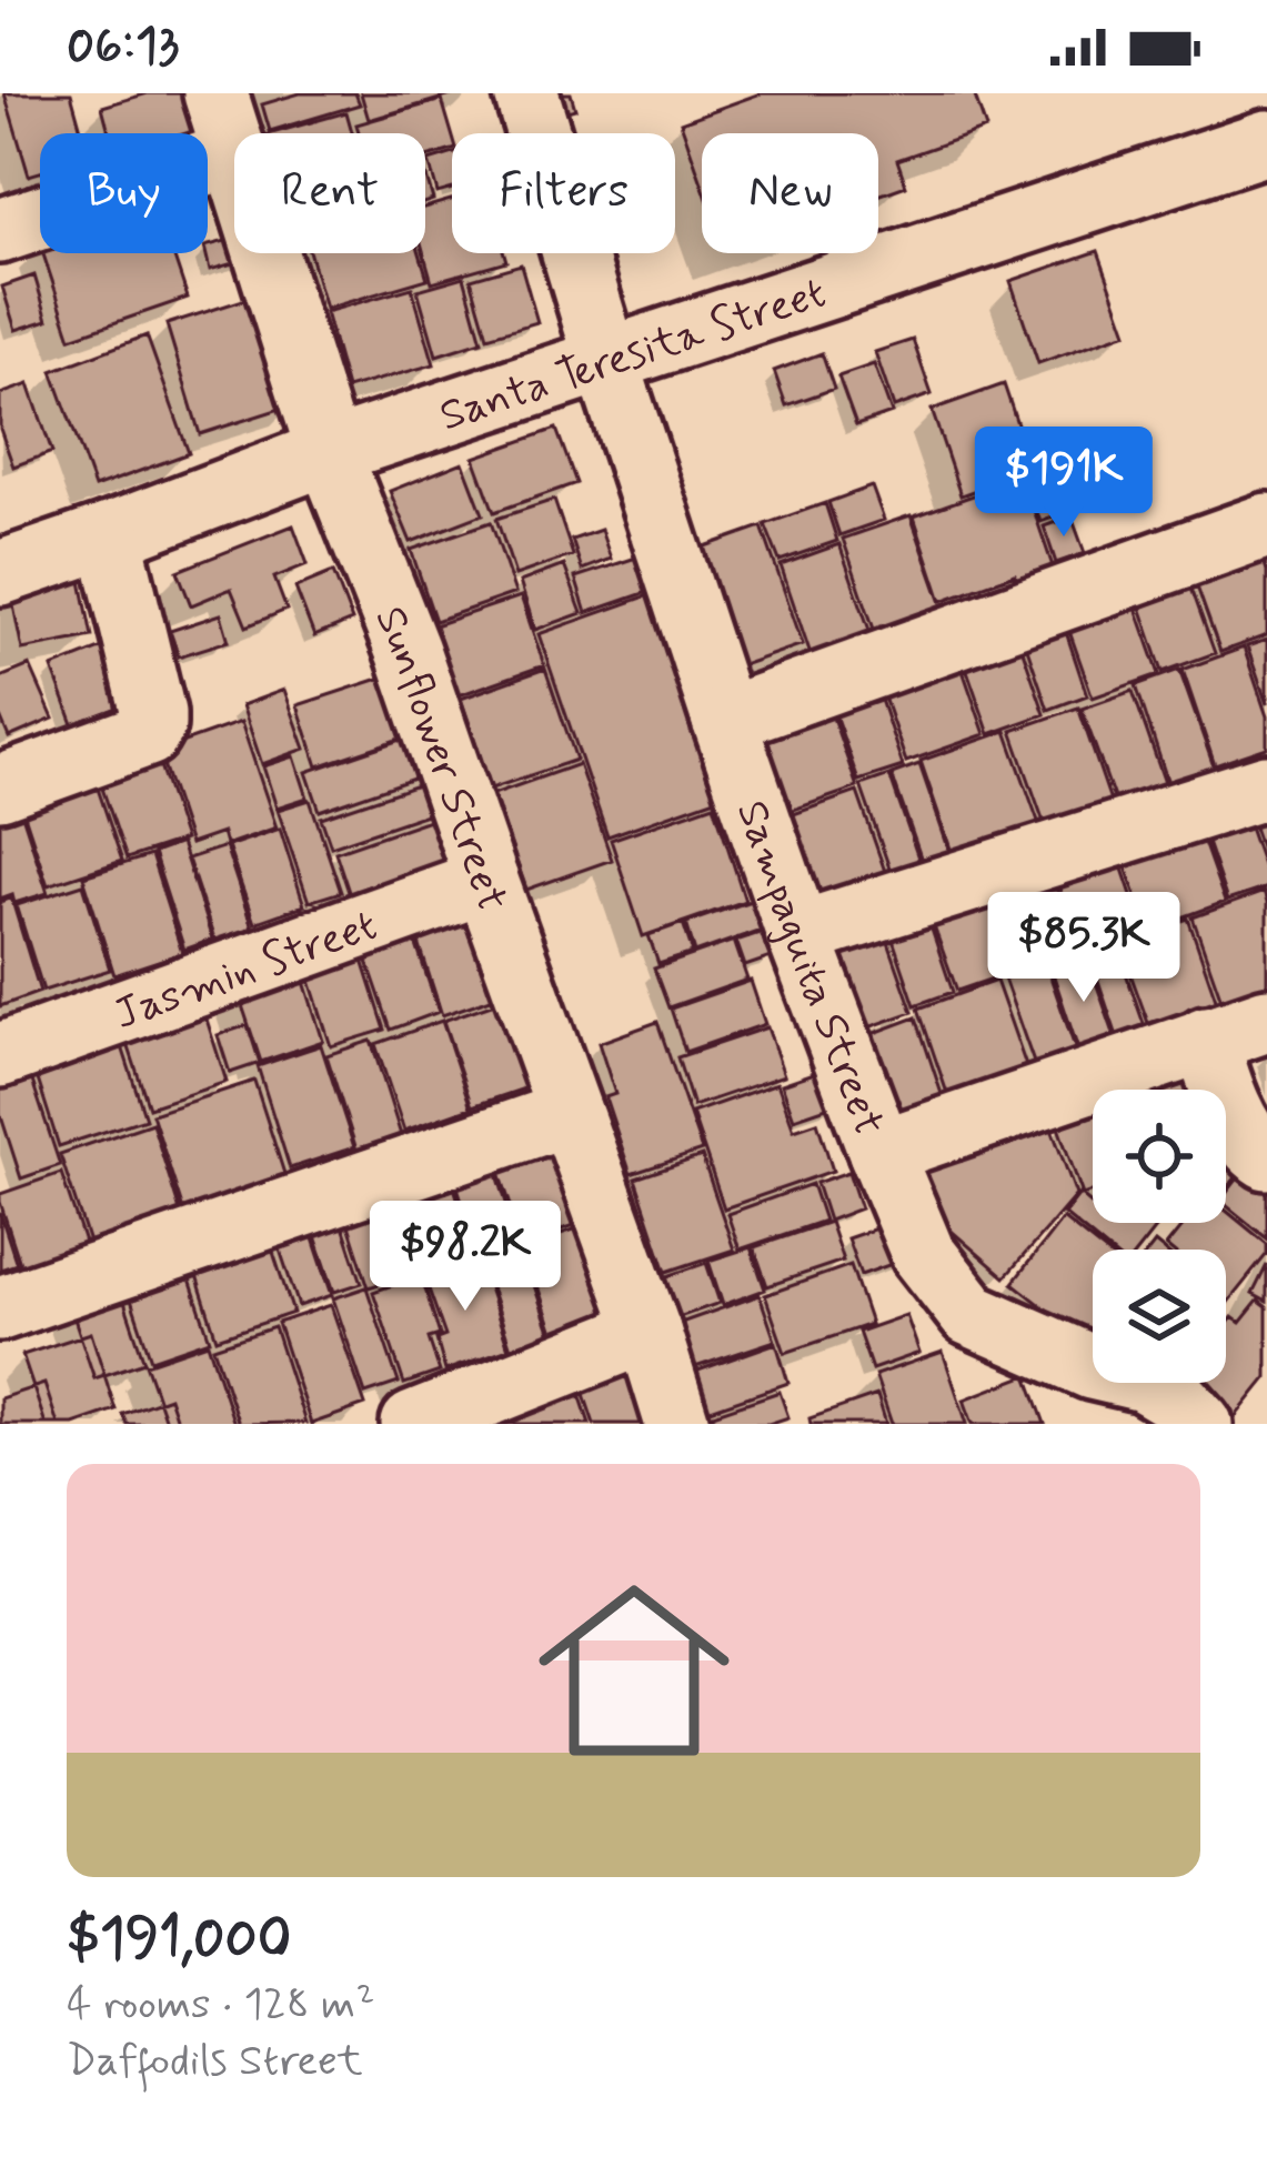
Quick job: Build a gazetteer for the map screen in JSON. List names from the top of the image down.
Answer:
{
  "streets": {
    "street": [
      "Santa Teresita Street",
      "Sunflower Street",
      "Jasmin Street",
      "Sampaguita Street"
    ]
  },
  "crossings": [
    ["Santa Teresita Street", "Sunflower Street"],
    ["Santa Teresita Street", "Sampaguita Street"],
    ["Sunflower Street", "Jasmin Street"]
  ],
  "page": {
    "status": "06:13",
    "chip": [
      "Buy",
      "Rent",
      "Filters",
      "New"
    ],
    "price": ["$191K", "$85.3K", "$98.2K"],
    "list": [
      {
        "name": "$191,000",
        "note": "4 rooms · 128 m² · Daffodils Street"
      }
    ]
  }
}
